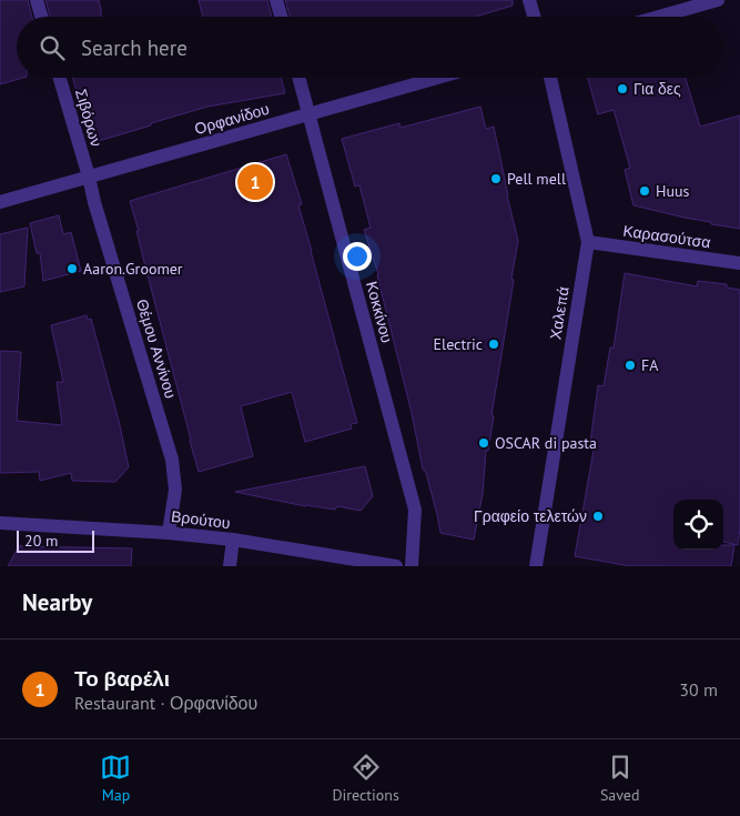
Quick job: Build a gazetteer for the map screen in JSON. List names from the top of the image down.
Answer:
{
  "streets": {
    "street": [
      "Σιβόρων",
      "Ορφανίδου",
      "Καρασούτσα",
      "Κοκκίνου",
      "Χαλεπά",
      "Θέμου Αννίνου",
      "Βρούτου"
    ]
  },
  "crossings": [
    ["Σιβόρων", "Ορφανίδου"],
    ["Σιβόρων", "Θέμου Αννίνου"],
    ["Ορφανίδου", "Κοκκίνου"],
    ["Ορφανίδου", "Θέμου Αννίνου"],
    ["Καρασούτσα", "Χαλεπά"],
    ["Θέμου Αννίνου", "Βρούτου"]
  ],
  "places": [
    "Για δες",
    "Pell mell",
    "Huus",
    "Aaron.Groomer",
    "Electric",
    "FA",
    "OSCAR di pasta",
    "Γραφείο τελετών"
  ],
  "scale_bar": "20 m",
  "page": {
    "search": "Search here",
    "pins": "1",
    "scale": "20 m",
    "heading": "Nearby",
    "list": [
      {
        "mark": "1",
        "name": "Το βαρέλι",
        "note": "Restaurant · Ορφανίδου",
        "value": "30 m"
      }
    ],
    "nav": ["Map", "Directions", "Saved"]
  }
}
